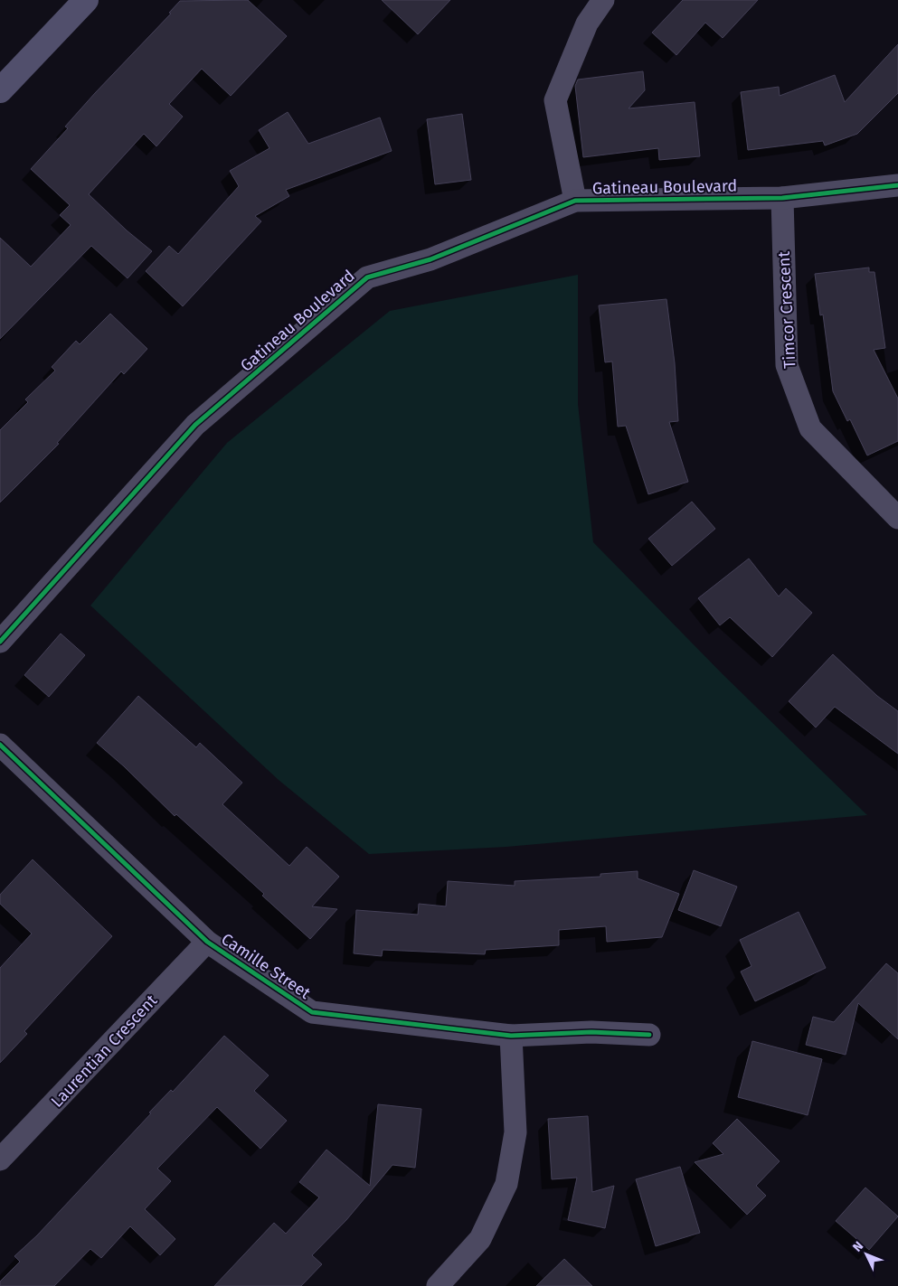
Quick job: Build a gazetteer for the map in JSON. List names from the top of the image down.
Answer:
{
  "streets": {
    "street": [
      "Gatineau Boulevard",
      "Timcor Crescent",
      "Camille Street",
      "Laurentian Crescent"
    ]
  },
  "crossings": [
    ["Gatineau Boulevard", "Timcor Crescent"],
    ["Camille Street", "Laurentian Crescent"]
  ],
  "north": "top left"
}
